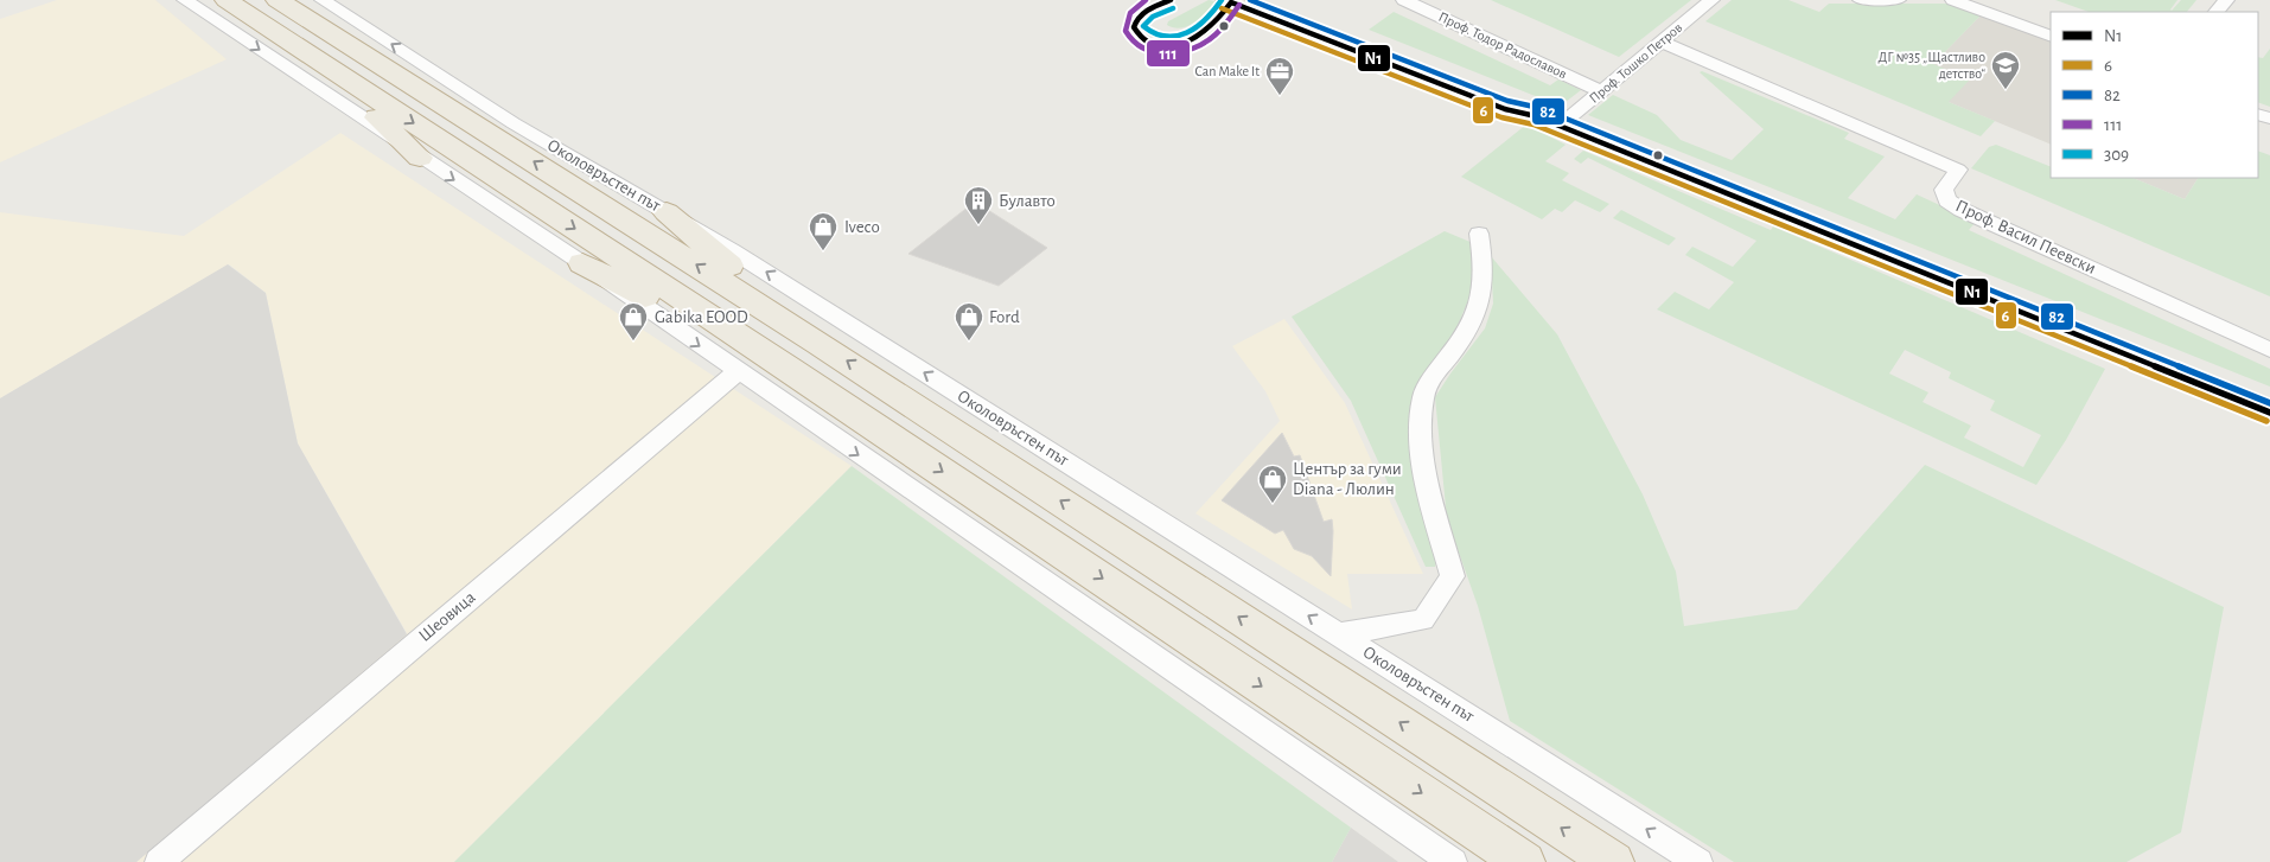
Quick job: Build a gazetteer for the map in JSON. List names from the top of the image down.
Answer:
{
  "streets": {
    "highway": ["Околовръстен път"],
    "street": [
      "Проф. Тодор Радославов",
      "Проф. Тошко Петров",
      "Проф. Васил Пеевски",
      "Шеовица"
    ]
  },
  "crossings": [
    ["Проф. Тодор Радославов", "Проф. Тошко Петров"],
    ["Проф. Тошко Петров", "Проф. Васил Пеевски"]
  ],
  "places": {
    "school or university": ["ДГ №35 „Щастливо детство“"],
    "office": ["Can Make It"],
    "building": ["Булавто"],
    "shop": [
      "Iveco",
      "Gabika EOOD",
      "Ford",
      "Център за гуми Diana - Люлин"
    ]
  },
  "lines": [
    "transit line N1",
    "transit line 82",
    "transit line 111",
    "transit line 309",
    "transit line 6"
  ],
  "legend": [
    "N1",
    "6",
    "82",
    "111",
    "309"
  ]
}
